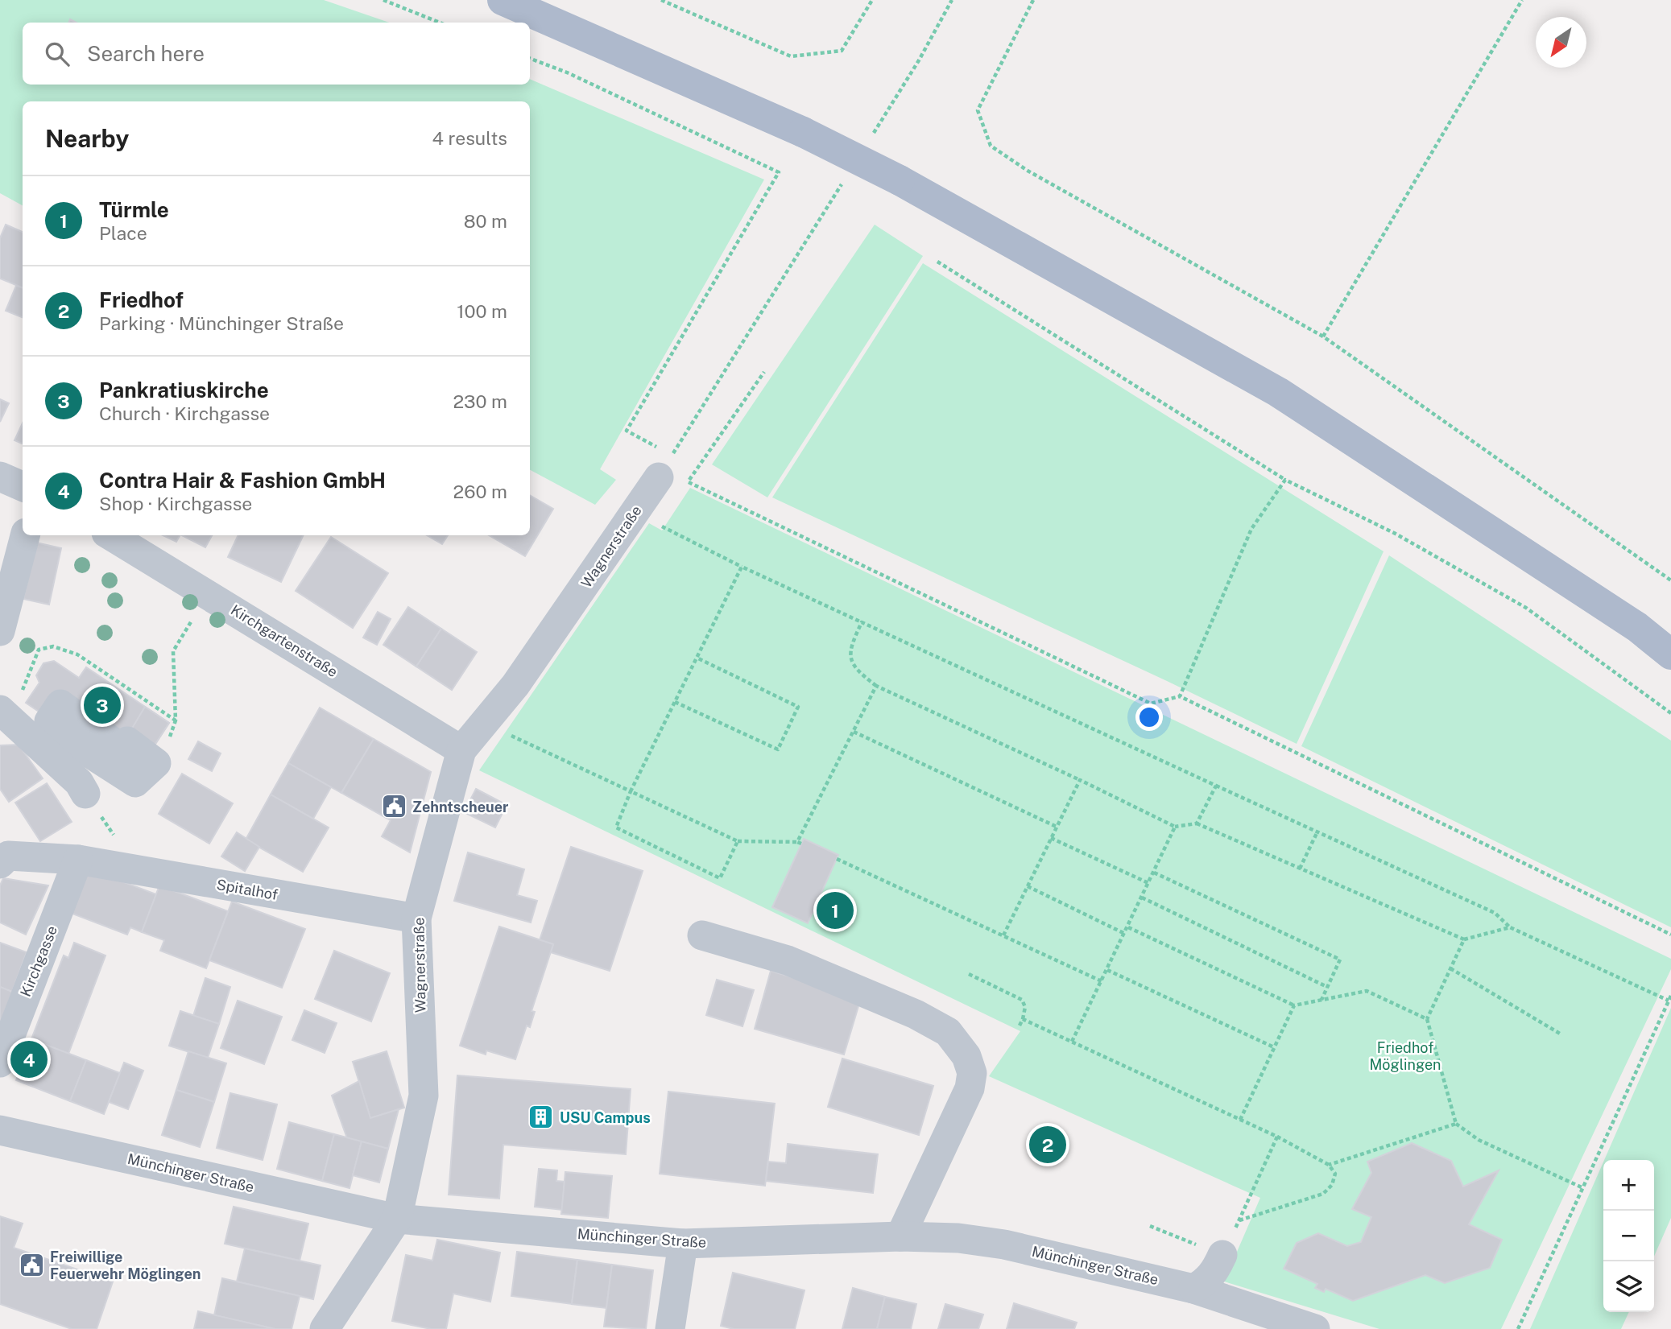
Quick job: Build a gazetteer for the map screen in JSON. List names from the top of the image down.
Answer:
{
  "streets": {
    "street": [
      "Wagnerstraße",
      "Kirchgartenstraße",
      "Spitalhof",
      "Kirchgasse",
      "Münchinger Straße"
    ]
  },
  "crossings": [
    ["Wagnerstraße", "Kirchgartenstraße"],
    ["Wagnerstraße", "Spitalhof"],
    ["Wagnerstraße", "Münchinger Straße"],
    ["Spitalhof", "Kirchgasse"]
  ],
  "parks": ["Friedhof Möglingen"],
  "places": {
    "public building": ["Zehntscheuer", "Freiwillige Feuerwehr Möglingen"],
    "building": ["USU Campus"]
  },
  "north": "bottom left",
  "page": {
    "search": "Search here",
    "heading": ["Nearby", "4 results"],
    "list": [
      {
        "mark": "1",
        "name": "Türmle",
        "note": "Place",
        "value": "80 m"
      },
      {
        "mark": "2",
        "name": "Friedhof",
        "note": "Parking · Münchinger Straße",
        "value": "100 m"
      },
      {
        "mark": "3",
        "name": "Pankratiuskirche",
        "note": "Church · Kirchgasse",
        "value": "230 m"
      },
      {
        "mark": "4",
        "name": "Contra Hair & Fashion GmbH",
        "note": "Shop · Kirchgasse",
        "value": "260 m"
      }
    ],
    "pins": [
      "3",
      "1",
      "4",
      "2"
    ],
    "map_buttons": ["+", "−"]
  }
}
